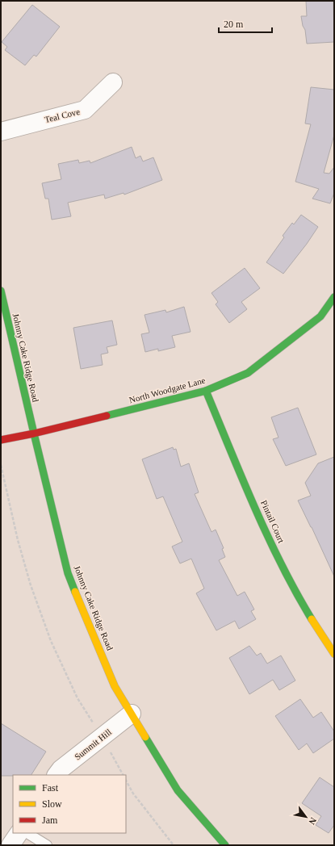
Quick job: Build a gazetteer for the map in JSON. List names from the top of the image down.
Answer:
{
  "streets": {
    "street": [
      "Teal Cove",
      "Johnny Cake Ridge Road",
      "North Woodgate Lane",
      "Pintail Court",
      "Summit Hill"
    ]
  },
  "crossings": [
    ["Johnny Cake Ridge Road", "North Woodgate Lane"],
    ["Johnny Cake Ridge Road", "Summit Hill"],
    ["North Woodgate Lane", "Pintail Court"]
  ],
  "legend": ["Fast", "Slow", "Jam"],
  "scale_bar": "20 m",
  "north": "bottom right"
}
